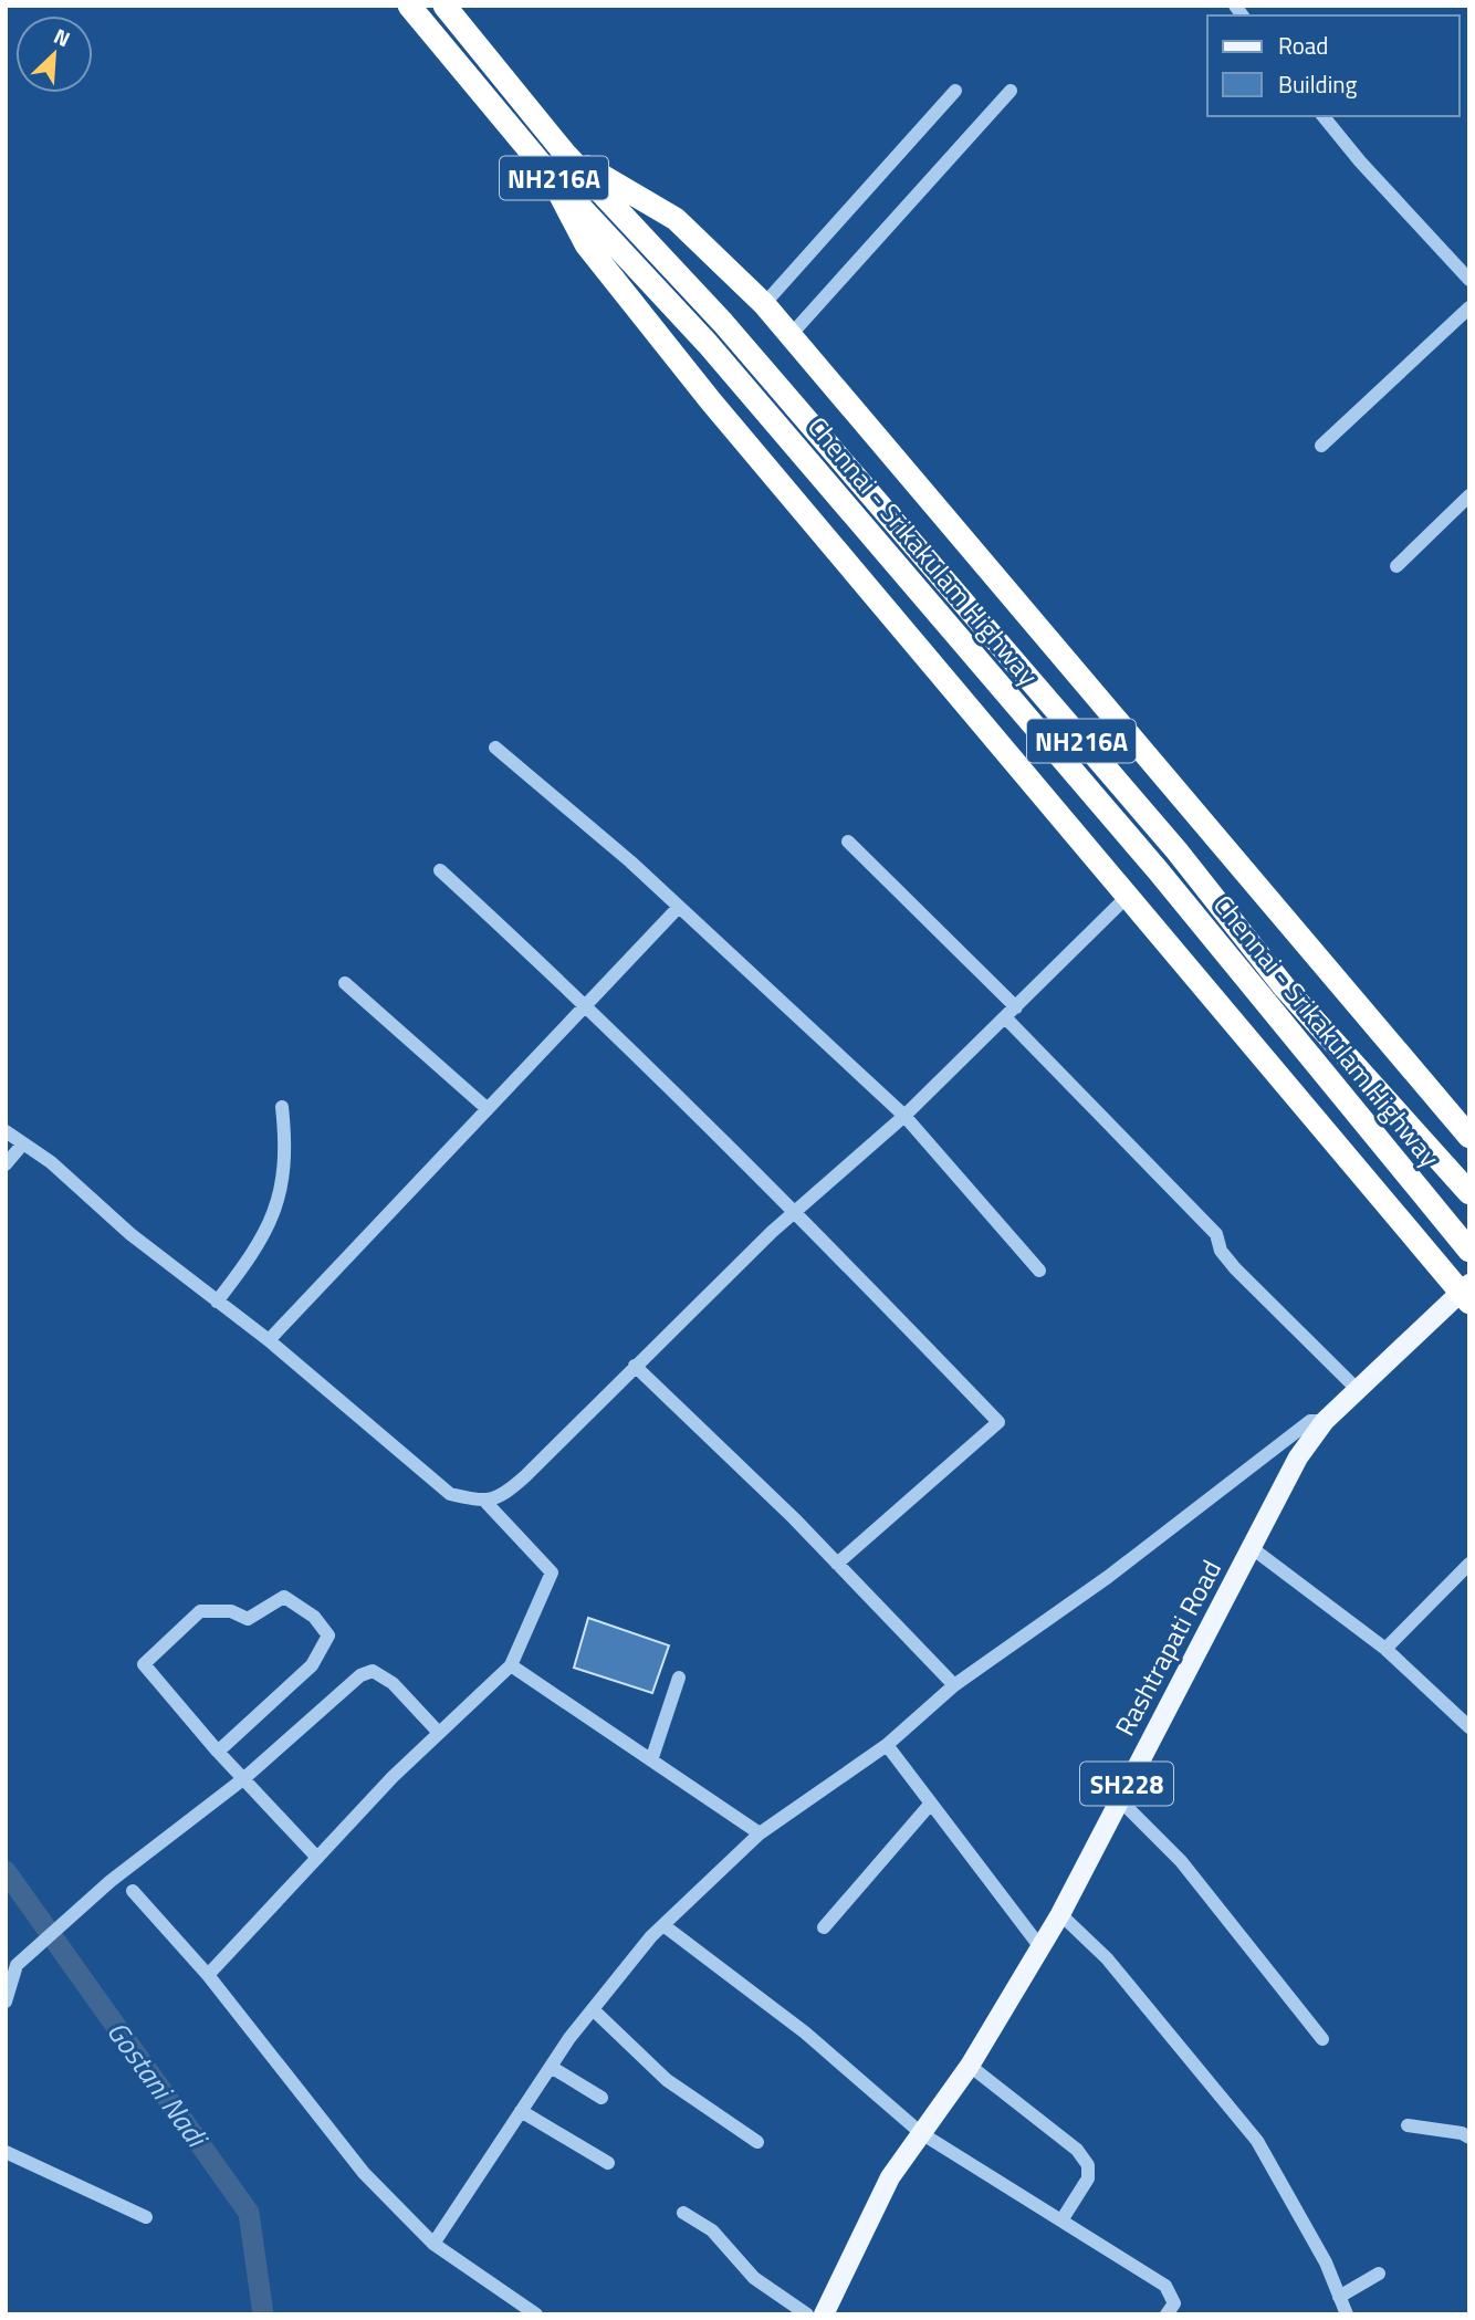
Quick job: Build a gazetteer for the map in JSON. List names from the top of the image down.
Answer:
{
  "streets": {
    "highway": ["NH216A", "Chennai - Srikakulam Highway"],
    "main road": ["Rashtrapati Road", "SH228"]
  },
  "water": ["Gostani Nadi"],
  "legend": ["Road", "Building"],
  "north": "top right"
}
